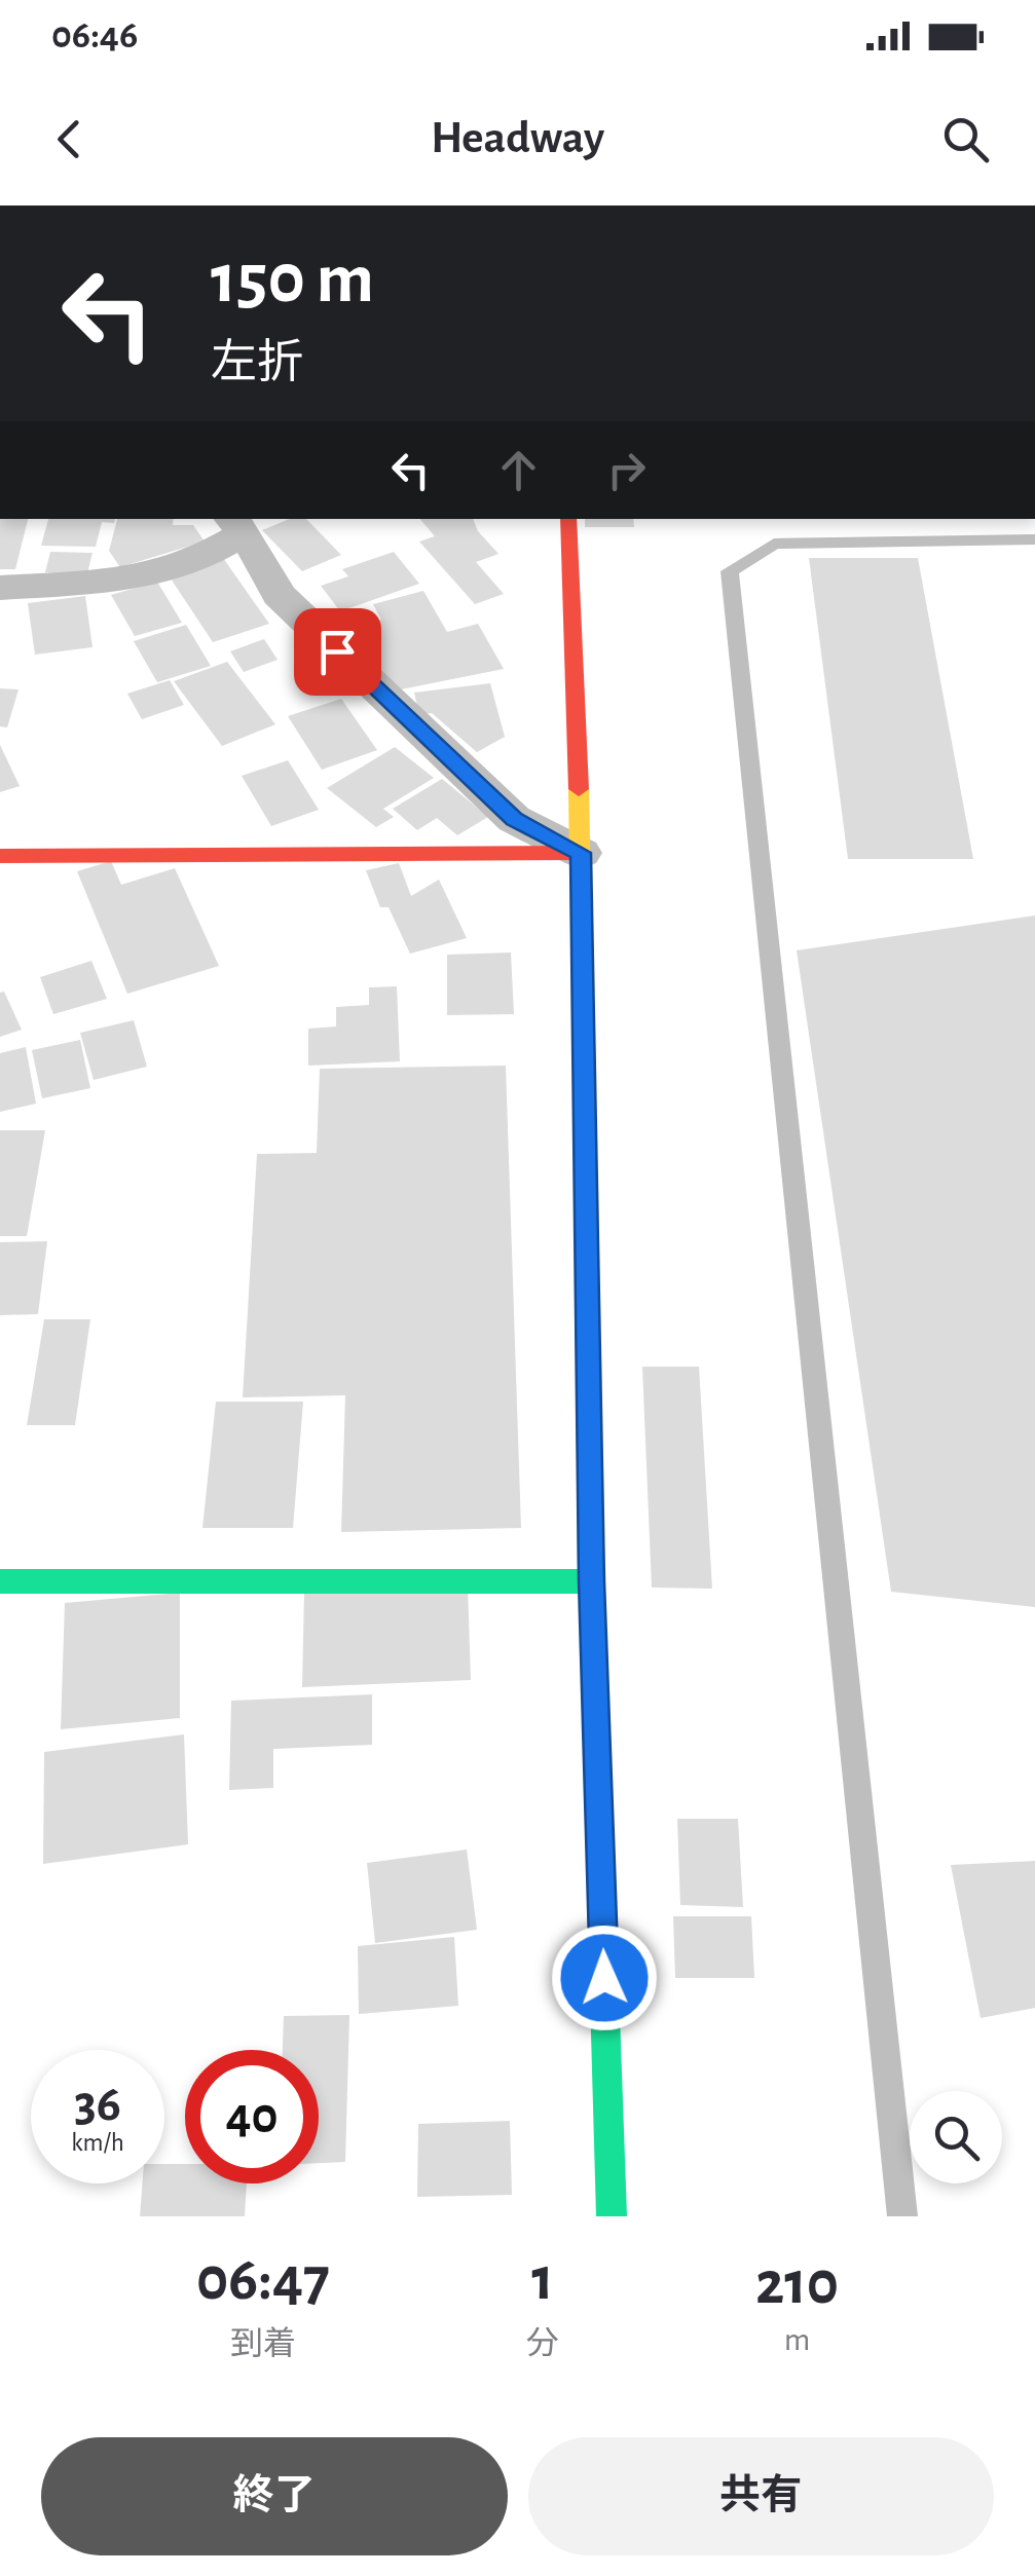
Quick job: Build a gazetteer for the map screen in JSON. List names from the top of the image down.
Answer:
{
  "page": {
    "status": "06:46",
    "header": "Headway",
    "turn": ["150 m", "左折"],
    "speed": "36 km/h",
    "limit": "40",
    "eta": [
      "06:47",
      "到着",
      "1",
      "分",
      "210",
      "m"
    ],
    "buttons": ["終了", "共有"]
  }
}
